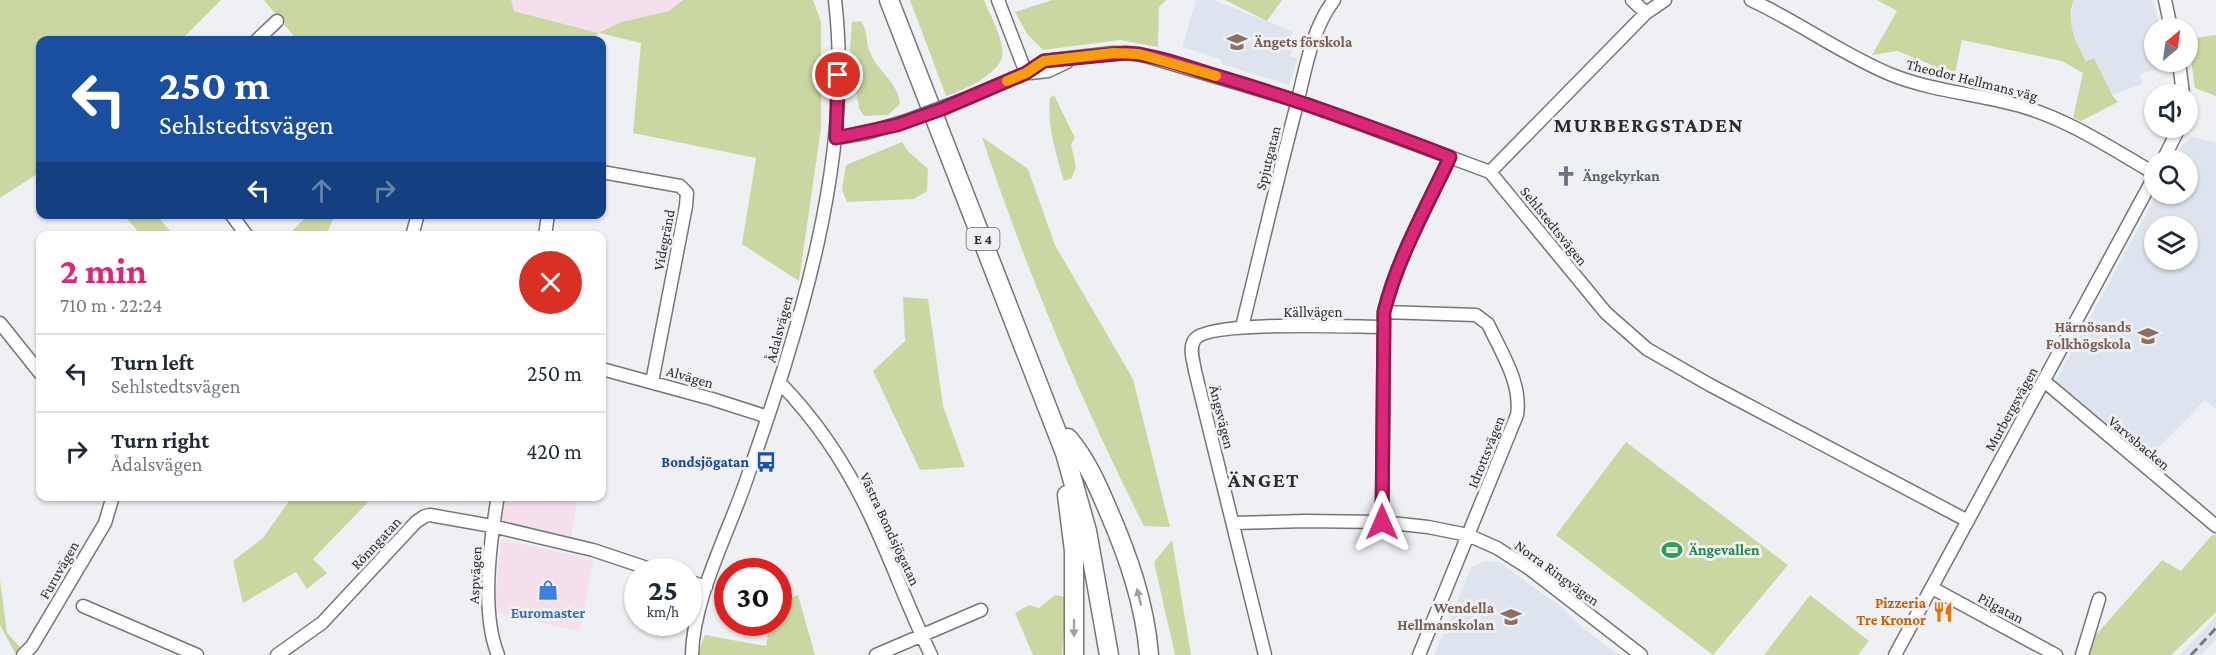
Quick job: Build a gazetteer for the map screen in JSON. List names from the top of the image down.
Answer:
{
  "streets": {
    "highway": ["E 4"],
    "street": [
      "Theodor Hellmans väg",
      "Spjutgatan",
      "Sehlstedtsvägen",
      "Videgränd",
      "Källvägen",
      "Ådalsvägen",
      "Alvägen",
      "Murbergsvägen",
      "Ängsvägen",
      "Varvsbacken",
      "Idrottsvägen",
      "Västra Bondsjögatan",
      "Rönngatan",
      "Furuvägen",
      "Norra Ringvägen",
      "Aspvägen",
      "Pilgatan"
    ]
  },
  "crossings": [
    ["Spjutgatan", "Sehlstedtsvägen"],
    ["Spjutgatan", "Källvägen"],
    ["Spjutgatan", "Ängsvägen"],
    ["Sehlstedtsvägen", "Ådalsvägen"],
    ["Sehlstedtsvägen", "Murbergsvägen"],
    ["Videgränd", "Alvägen"],
    ["Källvägen", "Ängsvägen"],
    ["Ådalsvägen", "Alvägen"],
    ["Ådalsvägen", "Västra Bondsjögatan"],
    ["Murbergsvägen", "Varvsbacken"],
    ["Murbergsvägen", "Pilgatan"],
    ["Ängsvägen", "Norra Ringvägen"],
    ["Idrottsvägen", "Norra Ringvägen"],
    ["Rönngatan", "Aspvägen"]
  ],
  "districts": ["MURBERGSTADEN", "ÄNGET"],
  "places": {
    "school or university": ["Ängets förskola", "Härnösands Folkhögskola", "Wendella Hellmanskolan"],
    "church": ["Ängekyrkan"],
    "bus stop": ["Bondsjögatan"],
    "sports": ["Ängevallen"],
    "shop": ["Euromaster"],
    "restaurant": ["Pizzeria Tre Kronor"]
  },
  "north": "top right",
  "page": {
    "turn": ["250 m", "Sehlstedtsvägen"],
    "heading": ["2 min", "710 m · 22:24"],
    "list": [
      {
        "name": "Turn left",
        "note": "Sehlstedtsvägen",
        "value": "250 m"
      },
      {
        "name": "Turn right",
        "note": "Ådalsvägen",
        "value": "420 m"
      }
    ],
    "speed": "25 km/h",
    "limit": "30"
  }
}
